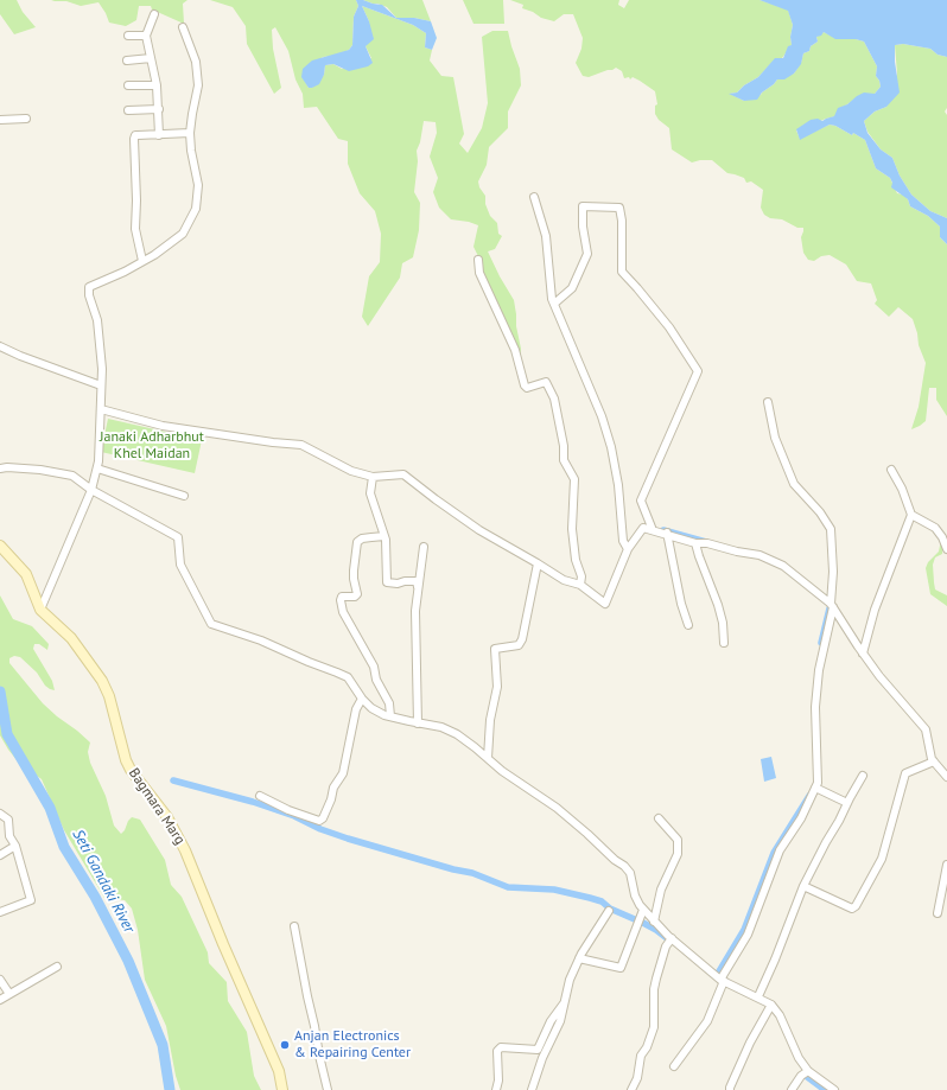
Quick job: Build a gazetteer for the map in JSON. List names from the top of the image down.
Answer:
{
  "streets": {
    "main road": ["Bagmara Marg"]
  },
  "water": ["Seti Gandaki River"],
  "parks": ["Janaki Adharbhut Khel Maidan"],
  "places": ["Anjan Electronics & Repairing Center"]
}
